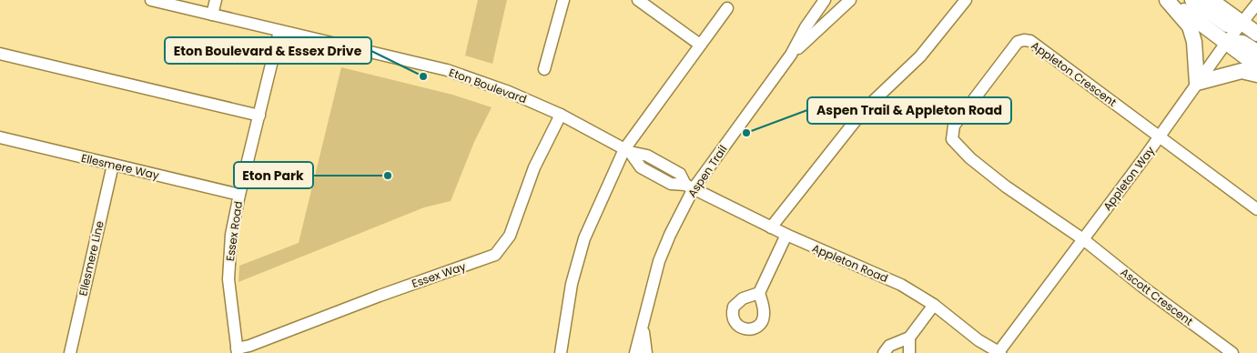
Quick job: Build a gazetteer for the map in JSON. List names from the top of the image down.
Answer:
{
  "streets": {
    "street": [
      "Appleton Crescent",
      "Eton Boulevard",
      "Ellesmere Way",
      "Aspen Trail",
      "Appleton Way",
      "Essex Road",
      "Ellesmere Line",
      "Appleton Road",
      "Essex Way",
      "Ascott Crescent"
    ]
  },
  "crossings": [
    ["Appleton Crescent", "Appleton Way"],
    ["Appleton Crescent", "Ascott Crescent"],
    ["Eton Boulevard", "Aspen Trail"],
    ["Eton Boulevard", "Essex Road"],
    ["Eton Boulevard", "Appleton Road"],
    ["Eton Boulevard", "Essex Way"],
    ["Ellesmere Way", "Essex Road"],
    ["Ellesmere Way", "Ellesmere Line"],
    ["Aspen Trail", "Appleton Road"],
    ["Appleton Way", "Appleton Road"],
    ["Appleton Way", "Ascott Crescent"],
    ["Essex Road", "Essex Way"]
  ],
  "places": ["Eton Boulevard & Essex Drive", "Aspen Trail & Appleton Road", "Eton Park"]
}
